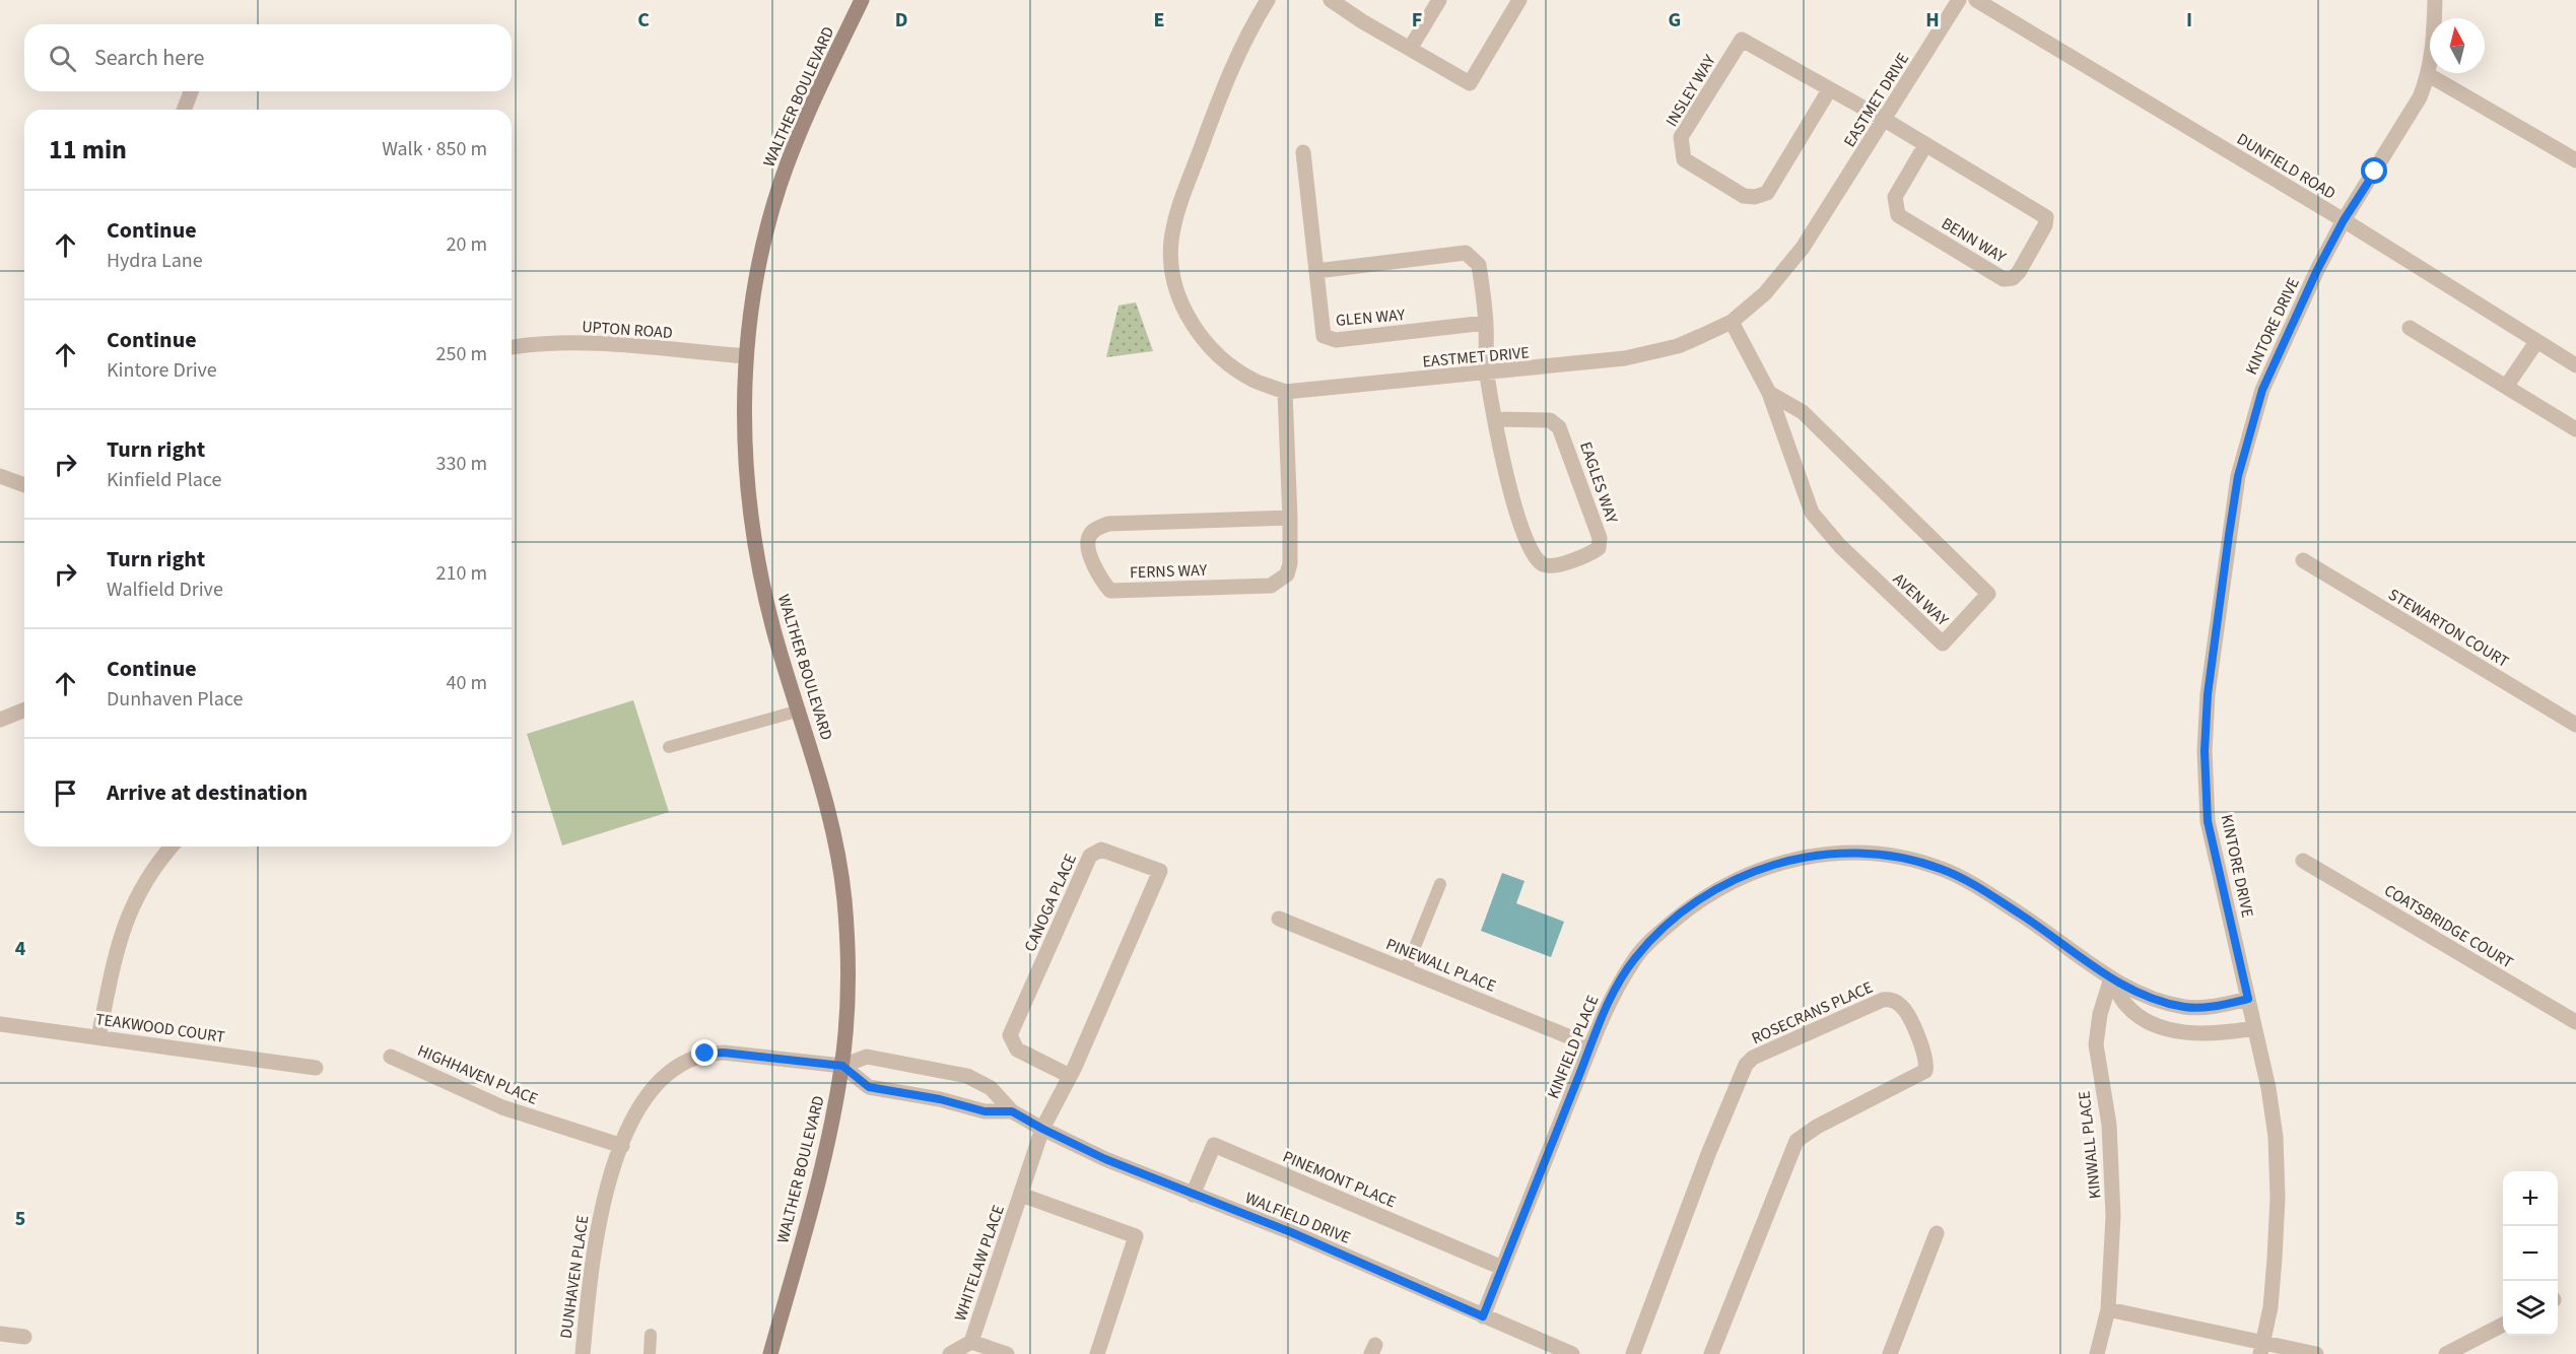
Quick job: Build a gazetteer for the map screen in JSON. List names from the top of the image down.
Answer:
{
  "streets": {
    "main road": ["WALTHER BOULEVARD"],
    "street": [
      "INSLEY WAY",
      "EASTMET DRIVE",
      "DUNFIELD ROAD",
      "BENN WAY",
      "GLEN WAY",
      "KINTORE DRIVE",
      "UPTON ROAD",
      "EAGLES WAY",
      "FERNS WAY",
      "AVEN WAY",
      "STEWARTON COURT",
      "CANOGA PLACE",
      "COATSBRIDGE COURT",
      "PINEWALL PLACE",
      "ROSECRANS PLACE",
      "TEAKWOOD COURT",
      "KINFIELD PLACE",
      "HIGHHAVEN PLACE",
      "KINWALL PLACE",
      "PINEMONT PLACE",
      "WALFIELD DRIVE",
      "WHITELAW PLACE",
      "DUNHAVEN PLACE"
    ]
  },
  "crossings": [
    ["INSLEY WAY", "EASTMET DRIVE"],
    ["INSLEY WAY", "BENN WAY"],
    ["WALTHER BOULEVARD", "UPTON ROAD"],
    ["WALTHER BOULEVARD", "WALFIELD DRIVE"],
    ["WALTHER BOULEVARD", "DUNHAVEN PLACE"],
    ["EASTMET DRIVE", "BENN WAY"],
    ["EASTMET DRIVE", "EAGLES WAY"],
    ["EASTMET DRIVE", "FERNS WAY"],
    ["EASTMET DRIVE", "AVEN WAY"],
    ["DUNFIELD ROAD", "KINTORE DRIVE"],
    ["KINTORE DRIVE", "KINFIELD PLACE"],
    ["CANOGA PLACE", "WALFIELD DRIVE"],
    ["CANOGA PLACE", "WHITELAW PLACE"],
    ["PINEWALL PLACE", "KINFIELD PLACE"],
    ["KINFIELD PLACE", "KINWALL PLACE"],
    ["KINFIELD PLACE", "PINEMONT PLACE"],
    ["KINFIELD PLACE", "WALFIELD DRIVE"],
    ["HIGHHAVEN PLACE", "DUNHAVEN PLACE"],
    ["PINEMONT PLACE", "WALFIELD DRIVE"],
    ["WALFIELD DRIVE", "WHITELAW PLACE"],
    ["WALFIELD DRIVE", "DUNHAVEN PLACE"]
  ],
  "north": "top",
  "page": {
    "search": "Search here",
    "heading": ["11 min", "Walk · 850 m"],
    "list": [
      ["Continue", "Hydra Lane", "20 m"],
      ["Continue", "Kintore Drive", "250 m"],
      ["Turn right", "Kinfield Place", "330 m"],
      ["Turn right", "Walfield Drive", "210 m"],
      ["Continue", "Dunhaven Place", "40 m"],
      "Arrive at destination"
    ],
    "map_buttons": ["+", "−"]
  },
  "grid": {
    "columns": [
      "C",
      "D",
      "E",
      "F",
      "G",
      "H",
      "I"
    ],
    "rows": ["4", "5"]
  }
}
